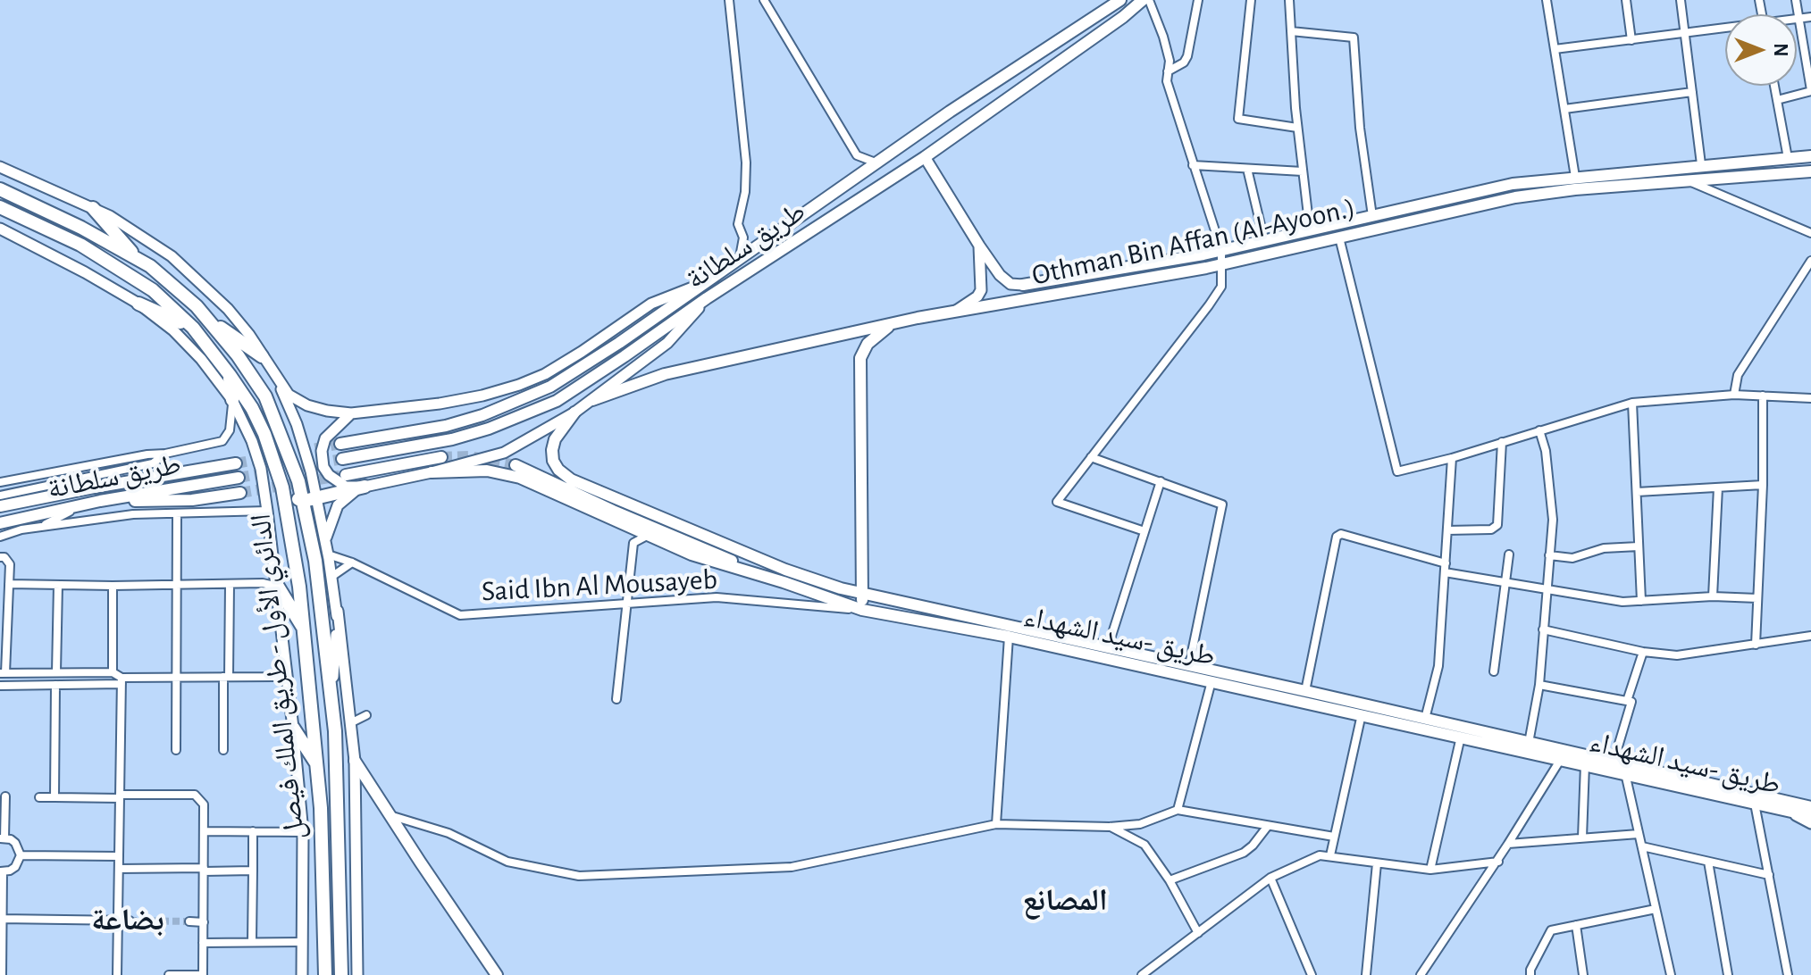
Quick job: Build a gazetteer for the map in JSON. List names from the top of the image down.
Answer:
{
  "streets": {
    "highway": ["الدائري الأول - طريق الملك فيصل"],
    "main road": ["Othman Bin Affan (Al-Ayoon.)", "طريق سلطانة", "طريق -سيد الشهداء"],
    "street": ["Said Ibn Al Mousayeb"]
  },
  "crossings": [
    ["Said Ibn Al Mousayeb", "طريق -سيد الشهداء"]
  ],
  "districts": ["المصانع", "بضاعة"],
  "north": "right"
}
